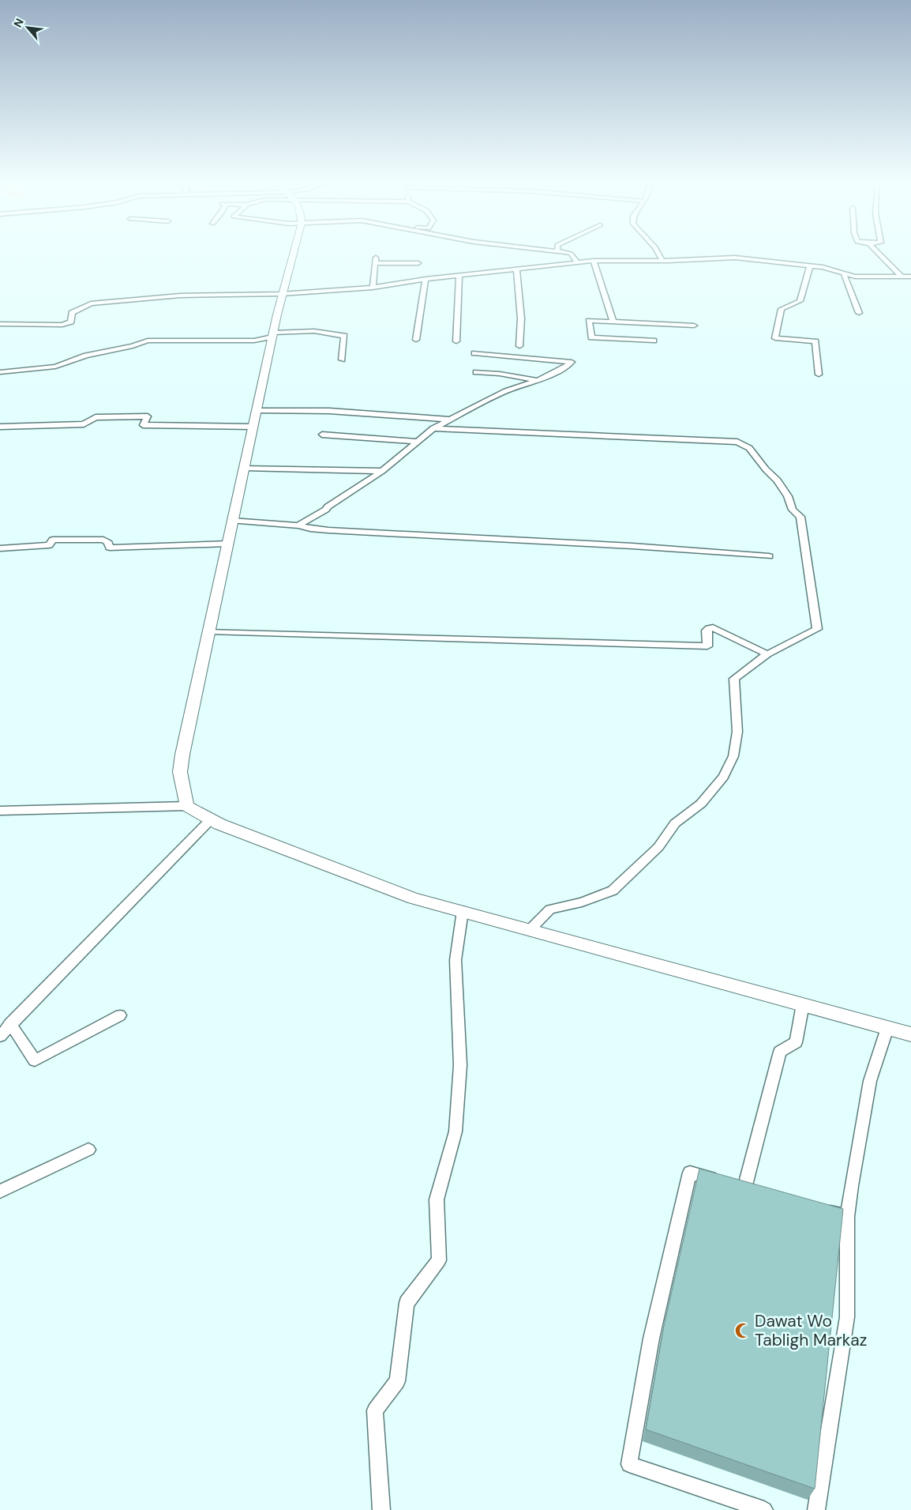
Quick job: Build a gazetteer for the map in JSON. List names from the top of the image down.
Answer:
{
  "places": {
    "mosque": ["Dawat Wo Tabligh Markaz"]
  },
  "north": "top left"
}
